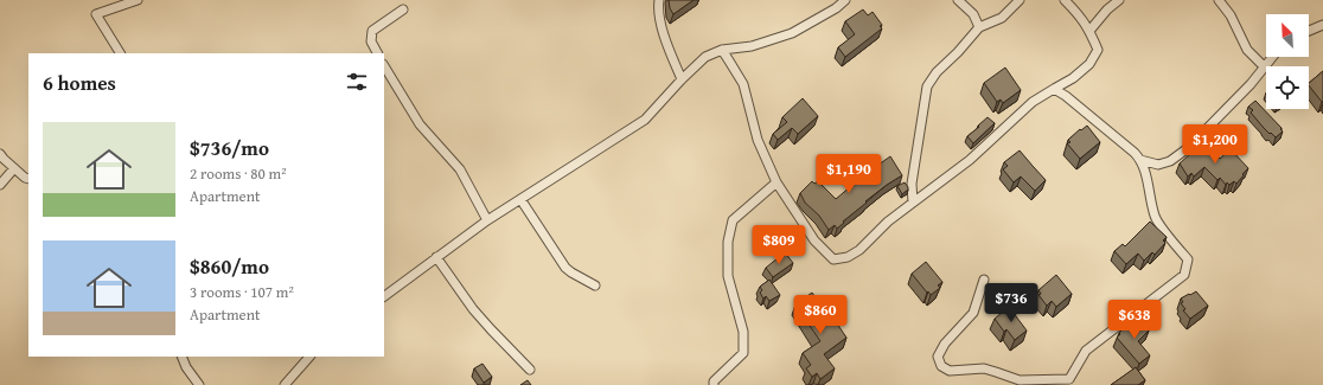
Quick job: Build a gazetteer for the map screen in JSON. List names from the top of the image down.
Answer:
{
  "north": "top left",
  "page": {
    "heading": "6 homes",
    "list": [
      {
        "name": "$736/mo",
        "note": "2 rooms · 80 m² · Apartment"
      },
      {
        "name": "$860/mo",
        "note": "3 rooms · 107 m² · Apartment"
      }
    ],
    "price": [
      "$1,200",
      "$1,190",
      "$809",
      "$736",
      "$860",
      "$638"
    ]
  }
}
